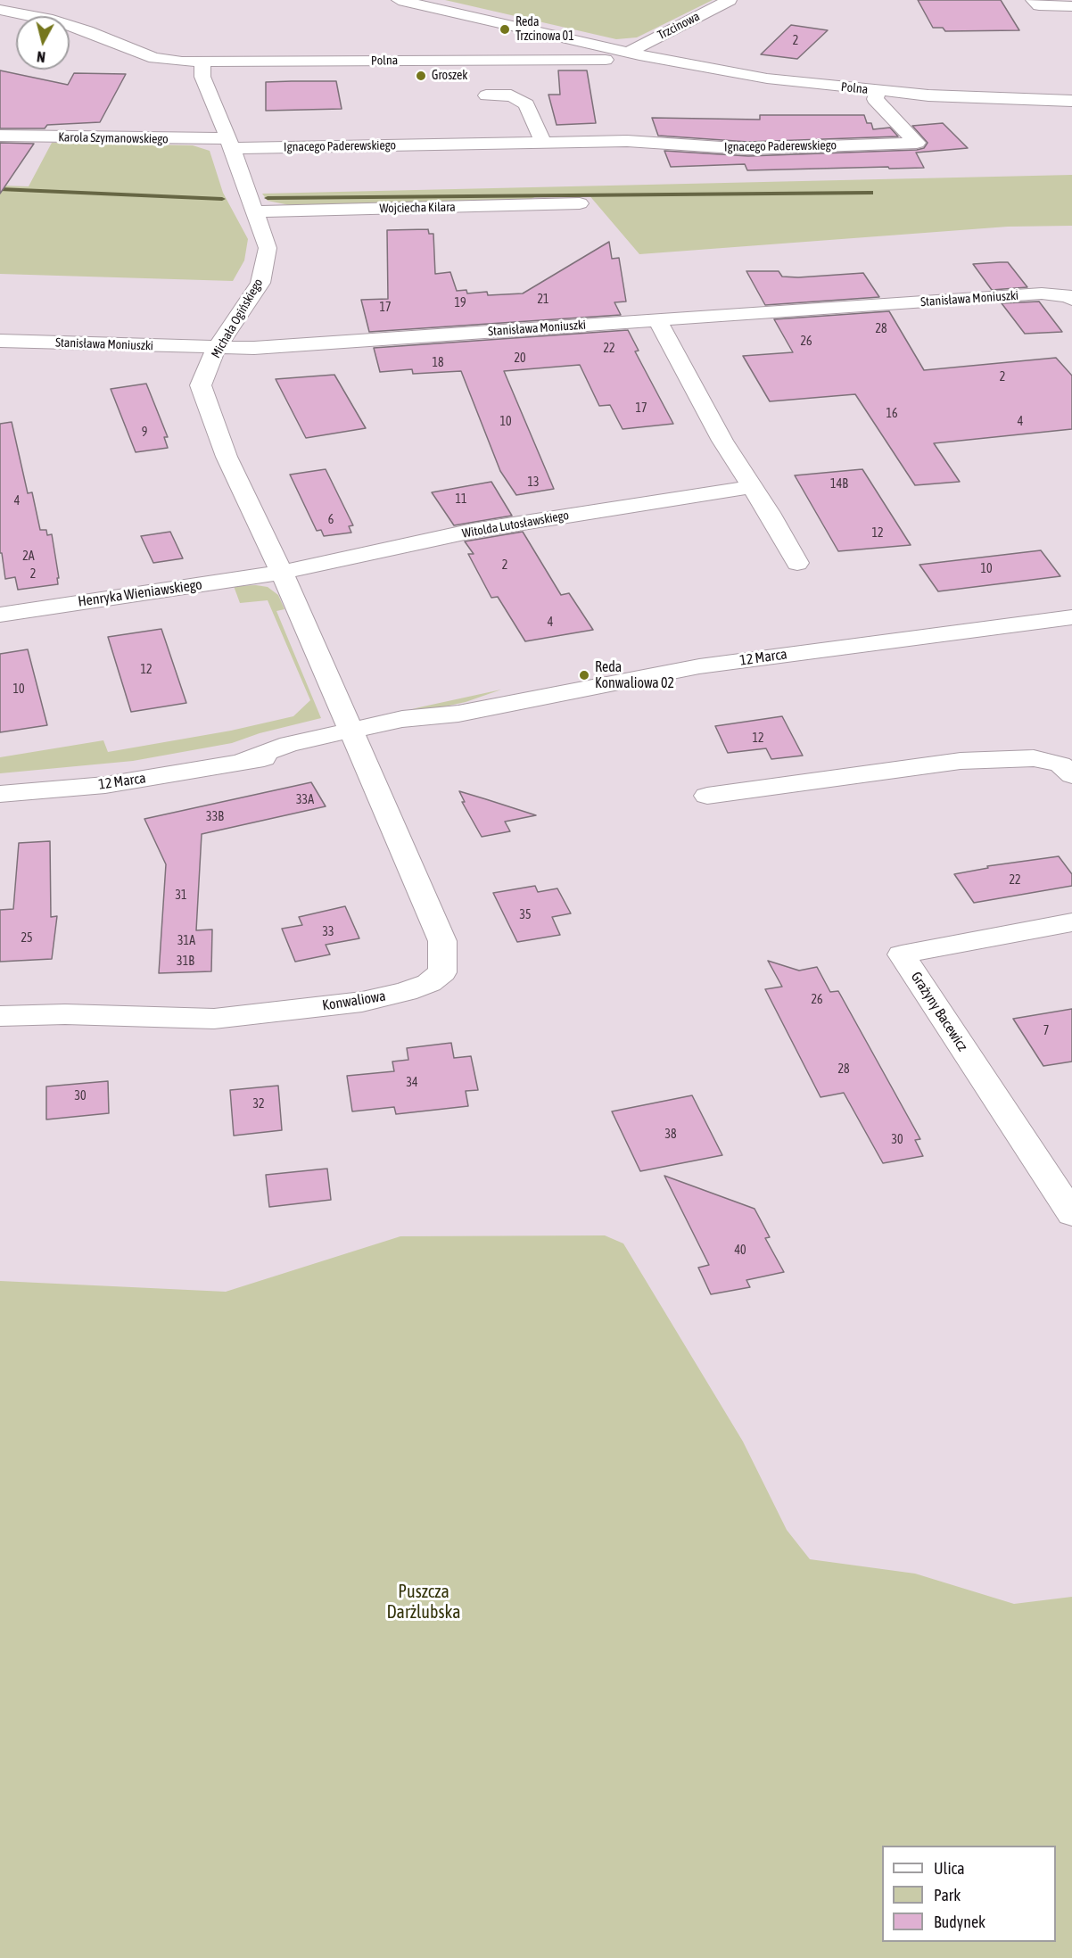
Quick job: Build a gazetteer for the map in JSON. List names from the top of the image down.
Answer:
{
  "streets": {
    "street": [
      "Trzcinowa",
      "Polna",
      "Karola Szymanowskiego",
      "Ignacego Paderewskiego",
      "Wojciecha Kilara",
      "Stanisława Moniuszki",
      "Michała Ogińskiego",
      "Witolda Lutosławskiego",
      "Henryka Wieniawskiego",
      "12 Marca",
      "Konwaliowa",
      "Grażyny Bacewicz"
    ]
  },
  "crossings": [
    ["Trzcinowa", "Polna"],
    ["Polna", "Ignacego Paderewskiego"],
    ["Polna", "Michała Ogińskiego"],
    ["Karola Szymanowskiego", "Ignacego Paderewskiego"],
    ["Karola Szymanowskiego", "Michała Ogińskiego"],
    ["Ignacego Paderewskiego", "Michała Ogińskiego"],
    ["Wojciecha Kilara", "Michała Ogińskiego"],
    ["Stanisława Moniuszki", "Michała Ogińskiego"],
    ["Michała Ogińskiego", "Witolda Lutosławskiego"],
    ["Michała Ogińskiego", "Henryka Wieniawskiego"],
    ["Michała Ogińskiego", "12 Marca"],
    ["Michała Ogińskiego", "Konwaliowa"],
    ["Witolda Lutosławskiego", "Henryka Wieniawskiego"],
    ["12 Marca", "Konwaliowa"]
  ],
  "parks": ["Puszcza Darżlubska"],
  "places": ["Reda Trzcinowa 01", "Groszek", "Reda Konwaliowa 02"],
  "house_numbers": [
    "2",
    "21",
    "19",
    "17",
    "28",
    "26",
    "22",
    "20",
    "18",
    "2",
    "17",
    "16",
    "10",
    "4",
    "9",
    "13",
    "14B",
    "11",
    "4",
    "6",
    "12",
    "2A",
    "2",
    "10",
    "2",
    "4",
    "12",
    "10",
    "12",
    "33A",
    "33B",
    "22",
    "31",
    "35",
    "33",
    "25",
    "31A",
    "31B",
    "26",
    "7",
    "28",
    "34",
    "30",
    "32",
    "38",
    "30",
    "40"
  ],
  "legend": ["Ulica", "Park", "Budynek"],
  "north": "bottom"
}
